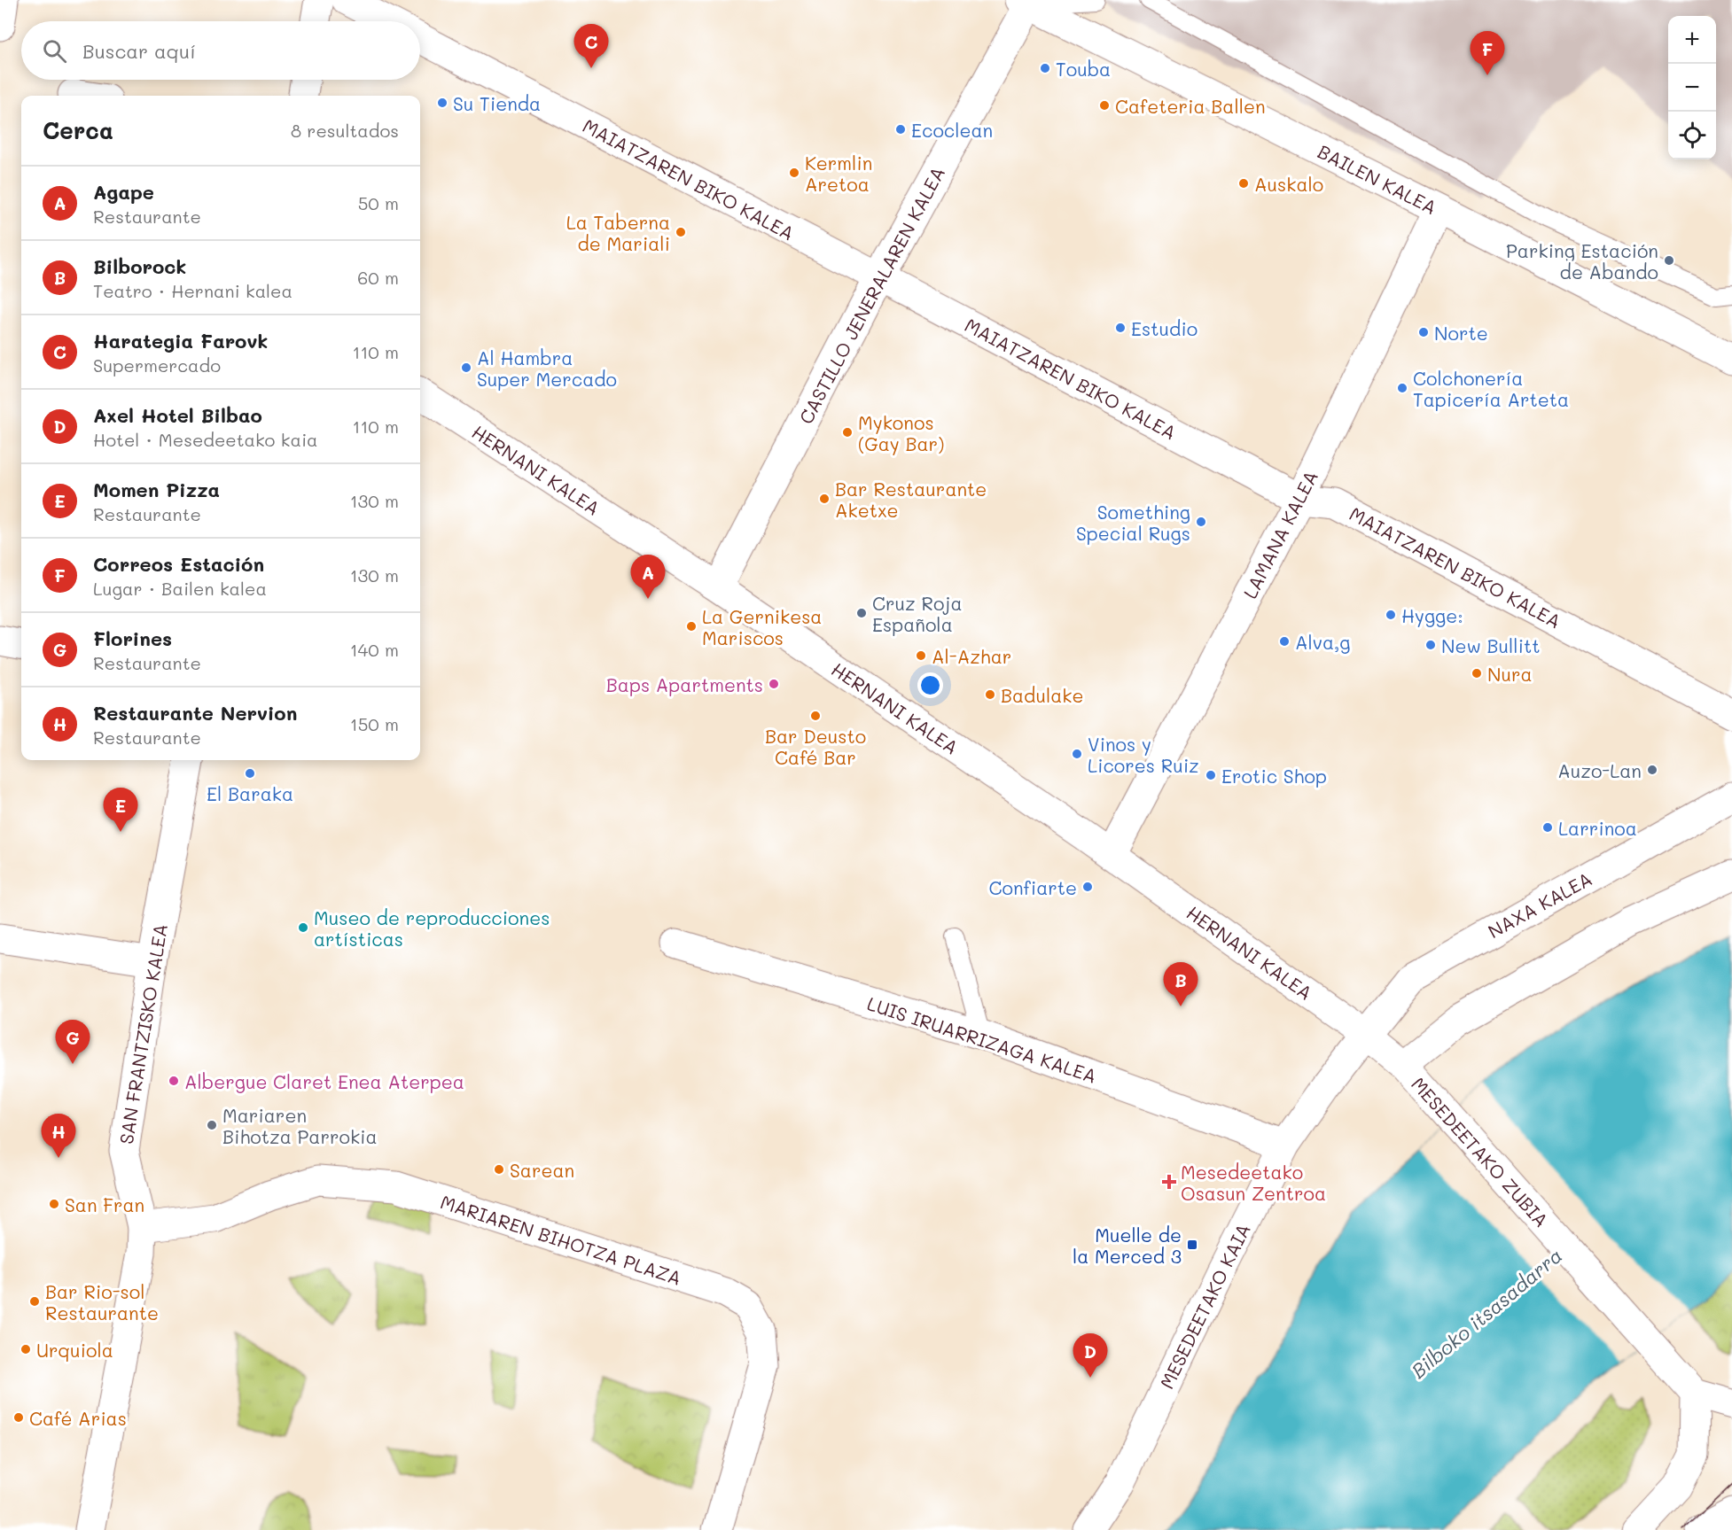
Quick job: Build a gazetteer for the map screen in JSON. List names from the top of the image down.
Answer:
{
  "streets": {
    "street": [
      "MAIATZAREN BIKO KALEA",
      "BAILEN KALEA",
      "CASTILLO JENERALAREN KALEA",
      "HERNANI KALEA",
      "LAMANA KALEA",
      "NAXA KALEA",
      "SAN FRANTZISKO KALEA",
      "LUIS IRUARRIZAGA KALEA",
      "MESEDEETAKO ZUBIA",
      "MARIAREN BIHOTZA PLAZA",
      "MESEDEETAKO KAIA"
    ]
  },
  "crossings": [
    ["MAIATZAREN BIKO KALEA", "CASTILLO JENERALAREN KALEA"],
    ["MAIATZAREN BIKO KALEA", "LAMANA KALEA"],
    ["BAILEN KALEA", "CASTILLO JENERALAREN KALEA"],
    ["BAILEN KALEA", "LAMANA KALEA"],
    ["CASTILLO JENERALAREN KALEA", "HERNANI KALEA"],
    ["HERNANI KALEA", "LAMANA KALEA"],
    ["HERNANI KALEA", "NAXA KALEA"],
    ["HERNANI KALEA", "MESEDEETAKO ZUBIA"],
    ["HERNANI KALEA", "MESEDEETAKO KAIA"],
    ["NAXA KALEA", "MESEDEETAKO ZUBIA"],
    ["NAXA KALEA", "MESEDEETAKO KAIA"],
    ["SAN FRANTZISKO KALEA", "MARIAREN BIHOTZA PLAZA"],
    ["LUIS IRUARRIZAGA KALEA", "MESEDEETAKO KAIA"],
    ["MESEDEETAKO ZUBIA", "MESEDEETAKO KAIA"]
  ],
  "water": ["Bilboko itsasadarra"],
  "places": {
    "other": [
      "Touba",
      "Su Tienda",
      "Cafeteria Ballen",
      "Ecoclean",
      "Kermlin Aretoa",
      "Auskalo",
      "La Taberna de Mariali",
      "Parking Estación de Abando",
      "Estudio",
      "Norte",
      "Al Hambra Super Mercado",
      "Colchonería Tapicería Arteta",
      "Mykonos (Gay Bar)",
      "Bar Restaurante Aketxe",
      "Something Special Rugs",
      "Cruz Roja Española",
      "Hygge:",
      "La Gernikesa Mariscos",
      "Alva,g",
      "New Bullitt",
      "Al-Azhar",
      "Nura",
      "Baps Apartments",
      "Badulake",
      "Bar Deusto Café Bar",
      "Vinos y Licores Ruiz",
      "Auzo-Lan",
      "El Baraka",
      "Erotic Shop",
      "Larrinoa",
      "Confiarte",
      "Museo de reproducciones artísticas",
      "Albergue Claret Enea Aterpea",
      "Mariaren Bihotza Parrokia",
      "Sarean",
      "San Fran",
      "Bar Rio-sol Restaurante",
      "Urquiola",
      "Café Arias"
    ],
    "health": ["Mesedeetako Osasun Zentroa"],
    "transit": ["Muelle de la Merced 3"]
  },
  "page": {
    "map_buttons": ["+", "−"],
    "search": "Buscar aquí",
    "pins": [
      "C",
      "F",
      "A",
      "E",
      "B",
      "G",
      "H",
      "D"
    ],
    "heading": ["Cerca", "8 resultados"],
    "list": [
      {
        "mark": "A",
        "name": "Agape",
        "note": "Restaurante",
        "value": "50 m"
      },
      {
        "mark": "B",
        "name": "Bilborock",
        "note": "Teatro · Hernani kalea",
        "value": "60 m"
      },
      {
        "mark": "C",
        "name": "Harategia Farovk",
        "note": "Supermercado",
        "value": "110 m"
      },
      {
        "mark": "D",
        "name": "Axel Hotel Bilbao",
        "note": "Hotel · Mesedeetako kaia",
        "value": "110 m"
      },
      {
        "mark": "E",
        "name": "Momen Pizza",
        "note": "Restaurante",
        "value": "130 m"
      },
      {
        "mark": "F",
        "name": "Correos Estación",
        "note": "Lugar · Bailen kalea",
        "value": "130 m"
      },
      {
        "mark": "G",
        "name": "Florines",
        "note": "Restaurante",
        "value": "140 m"
      },
      {
        "mark": "H",
        "name": "Restaurante Nervion",
        "note": "Restaurante",
        "value": "150 m"
      }
    ]
  }
}
